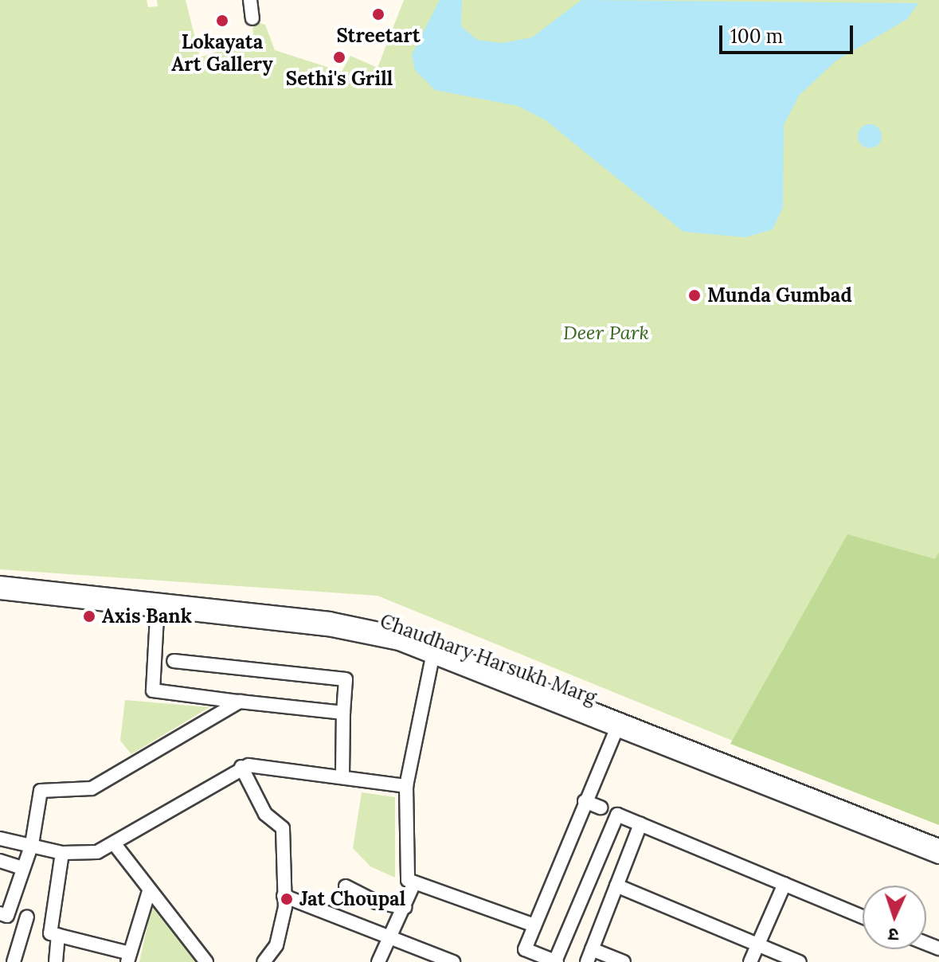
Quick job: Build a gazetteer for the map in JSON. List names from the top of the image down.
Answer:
{
  "streets": {
    "street": ["Chaudhary Harsukh Marg"]
  },
  "parks": ["Deer Park"],
  "places": [
    "Streetart",
    "Lokayata Art Gallery",
    "Sethi's Grill",
    "Munda Gumbad",
    "Axis Bank",
    "Jat Choupal"
  ],
  "scale_bar": "100 m",
  "north": "bottom"
}
